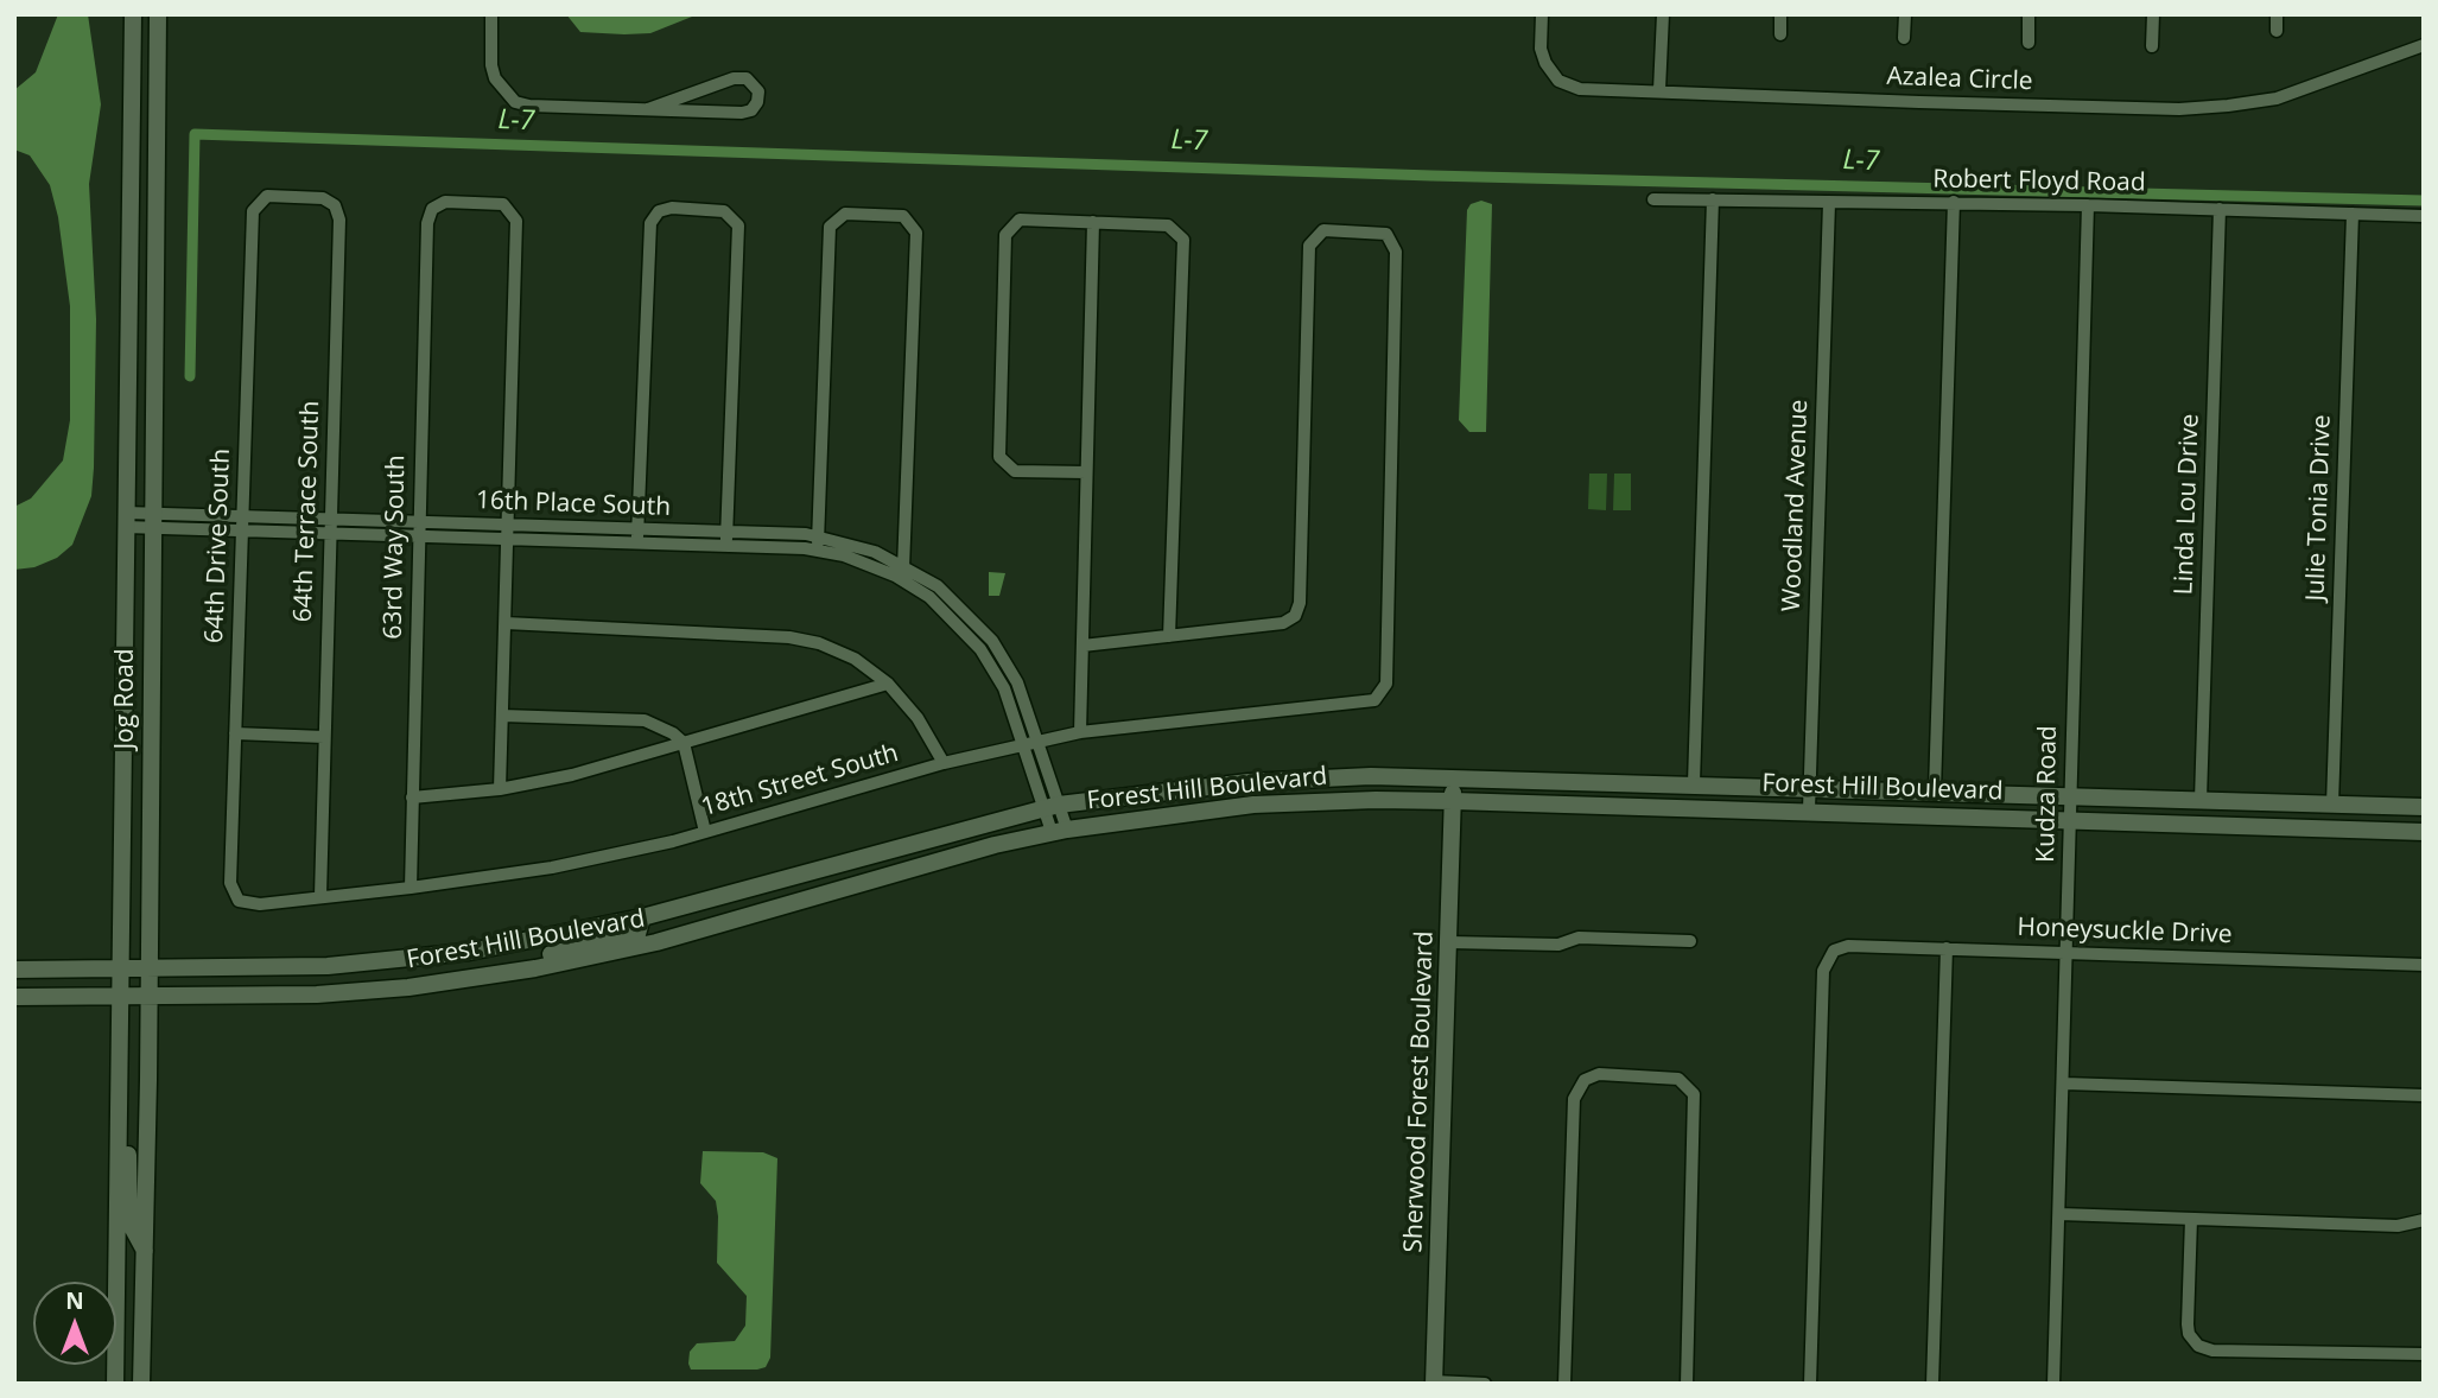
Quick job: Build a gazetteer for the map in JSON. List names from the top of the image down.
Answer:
{
  "streets": {
    "main road": ["Jog Road", "Forest Hill Boulevard", "Sherwood Forest Boulevard"],
    "street": [
      "Azalea Circle",
      "Robert Floyd Road",
      "16th Place South",
      "Linda Lou Drive",
      "Woodland Avenue",
      "Julie Tonia Drive",
      "64th Terrace South",
      "64th Drive South",
      "63rd Way South",
      "18th Street South",
      "Kudza Road",
      "Honeysuckle Drive"
    ]
  },
  "crossings": [
    ["Robert Floyd Road", "Linda Lou Drive"],
    ["Robert Floyd Road", "Woodland Avenue"],
    ["Robert Floyd Road", "Julie Tonia Drive"],
    ["Robert Floyd Road", "Kudza Road"],
    ["16th Place South", "64th Terrace South"],
    ["16th Place South", "64th Drive South"],
    ["16th Place South", "63rd Way South"],
    ["16th Place South", "Jog Road"],
    ["16th Place South", "18th Street South"],
    ["16th Place South", "Forest Hill Boulevard"],
    ["Linda Lou Drive", "Forest Hill Boulevard"],
    ["Woodland Avenue", "Forest Hill Boulevard"],
    ["Julie Tonia Drive", "Forest Hill Boulevard"],
    ["64th Terrace South", "64th Drive South"],
    ["64th Terrace South", "18th Street South"],
    ["64th Drive South", "18th Street South"],
    ["63rd Way South", "18th Street South"],
    ["Jog Road", "Forest Hill Boulevard"],
    ["Forest Hill Boulevard", "Kudza Road"],
    ["Forest Hill Boulevard", "Sherwood Forest Boulevard"],
    ["Kudza Road", "Honeysuckle Drive"]
  ],
  "water": ["L-7"],
  "north": "top"
}
